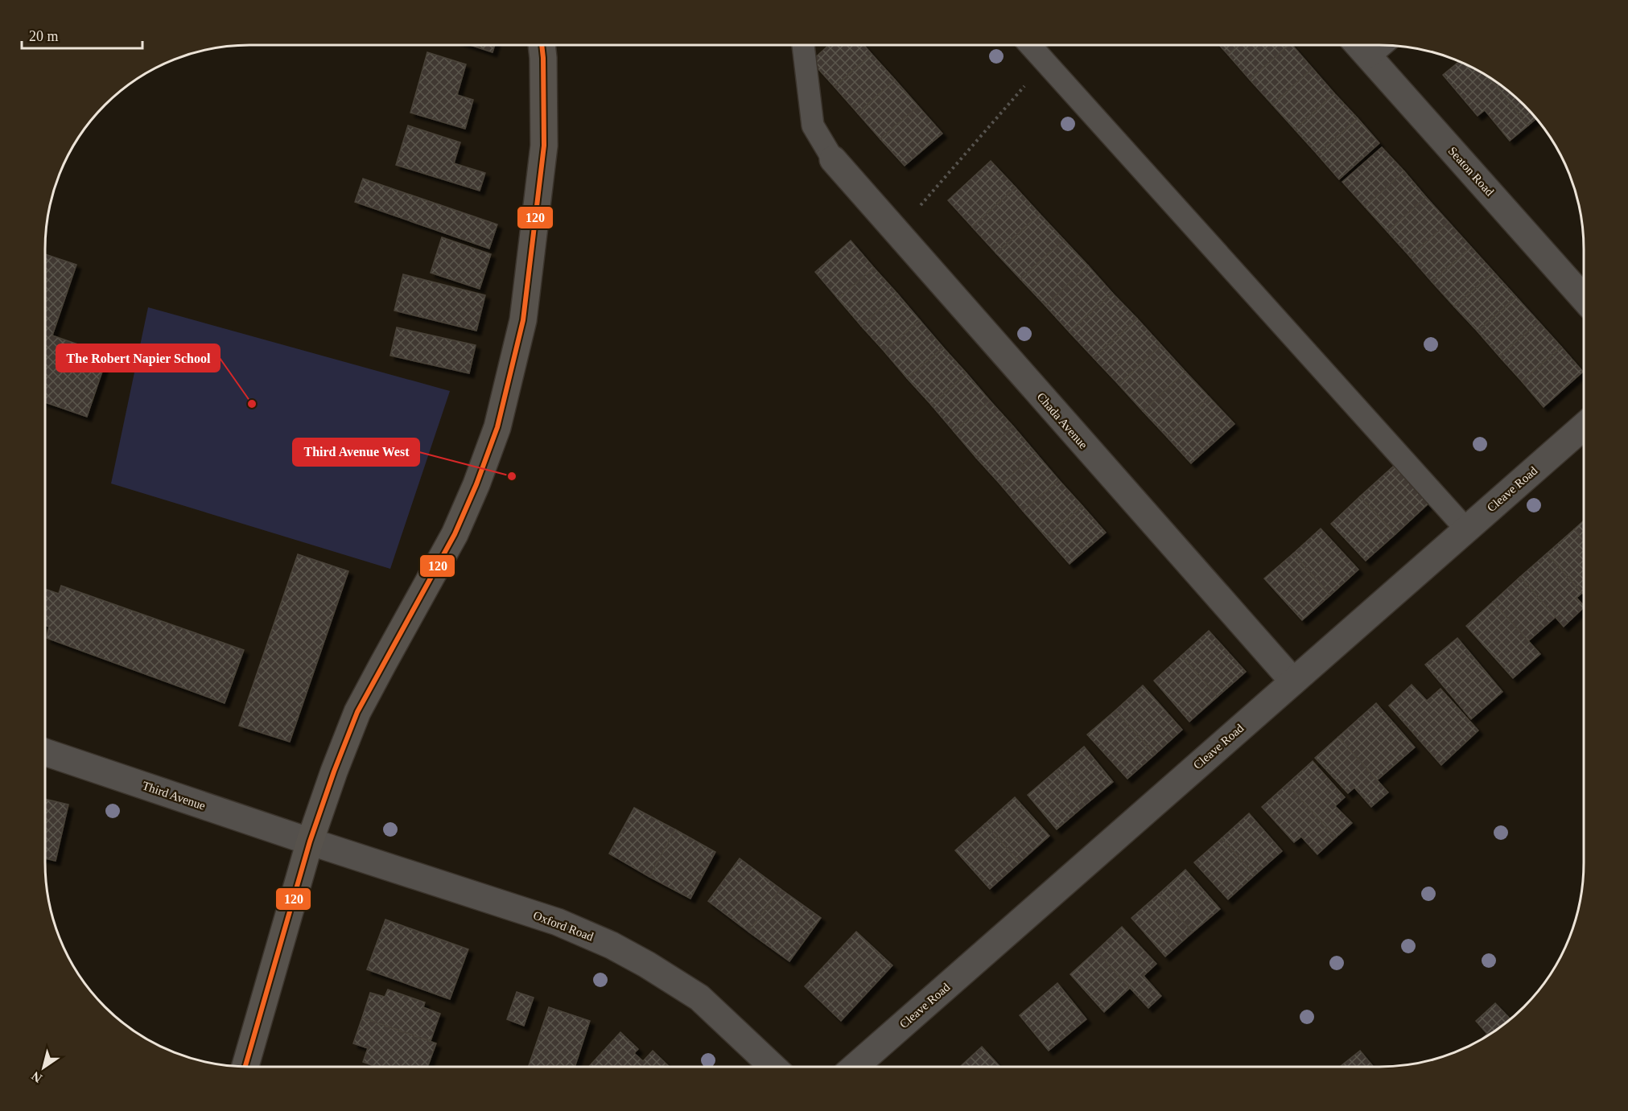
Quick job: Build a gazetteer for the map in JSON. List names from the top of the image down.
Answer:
{
  "streets": {
    "street": [
      "Seaton Road",
      "Chada Avenue",
      "Cleave Road",
      "Third Avenue",
      "Oxford Road"
    ]
  },
  "crossings": [
    ["Chada Avenue", "Cleave Road"],
    ["Third Avenue", "Oxford Road"]
  ],
  "places": ["The Robert Napier School", "Third Avenue West"],
  "lines": ["transit line 120"],
  "scale_bar": "20 m",
  "north": "bottom left"
}
